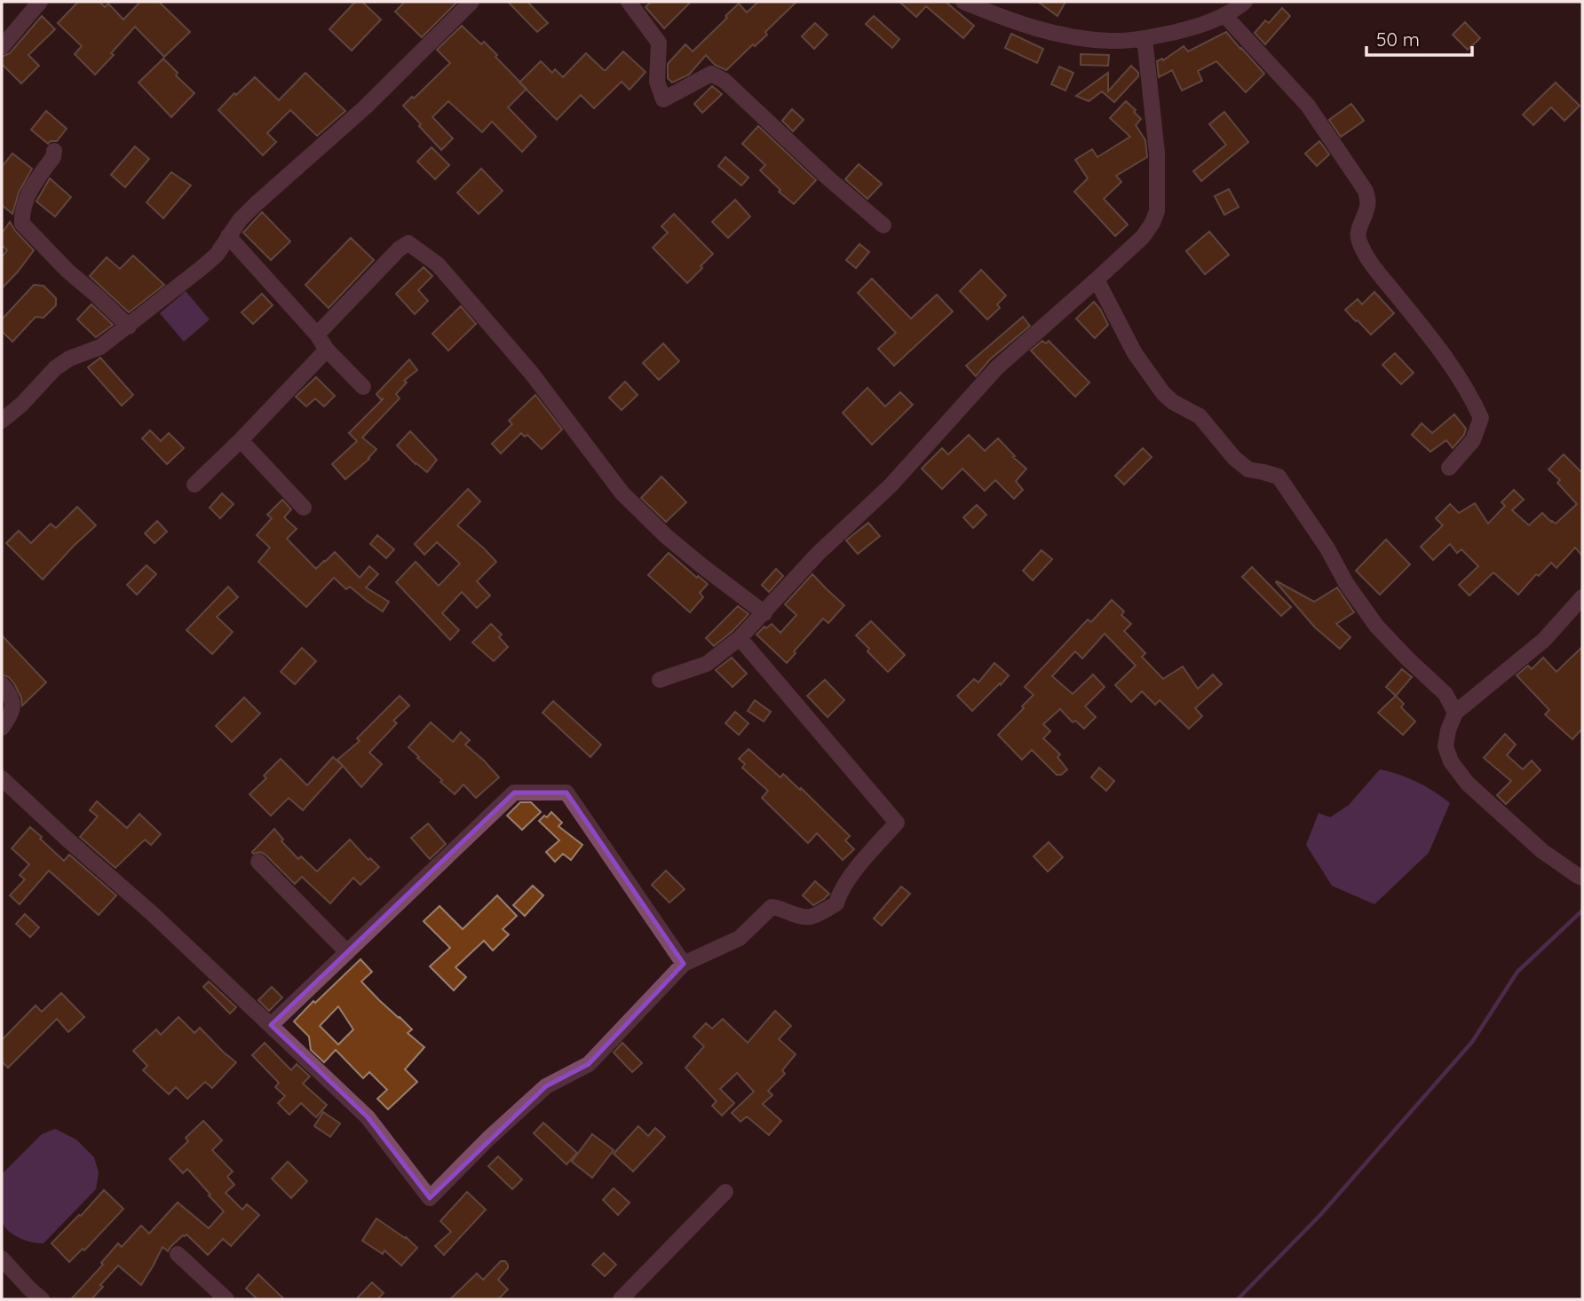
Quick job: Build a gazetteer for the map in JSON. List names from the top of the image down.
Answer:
{
  "scale_bar": "50 m"
}
